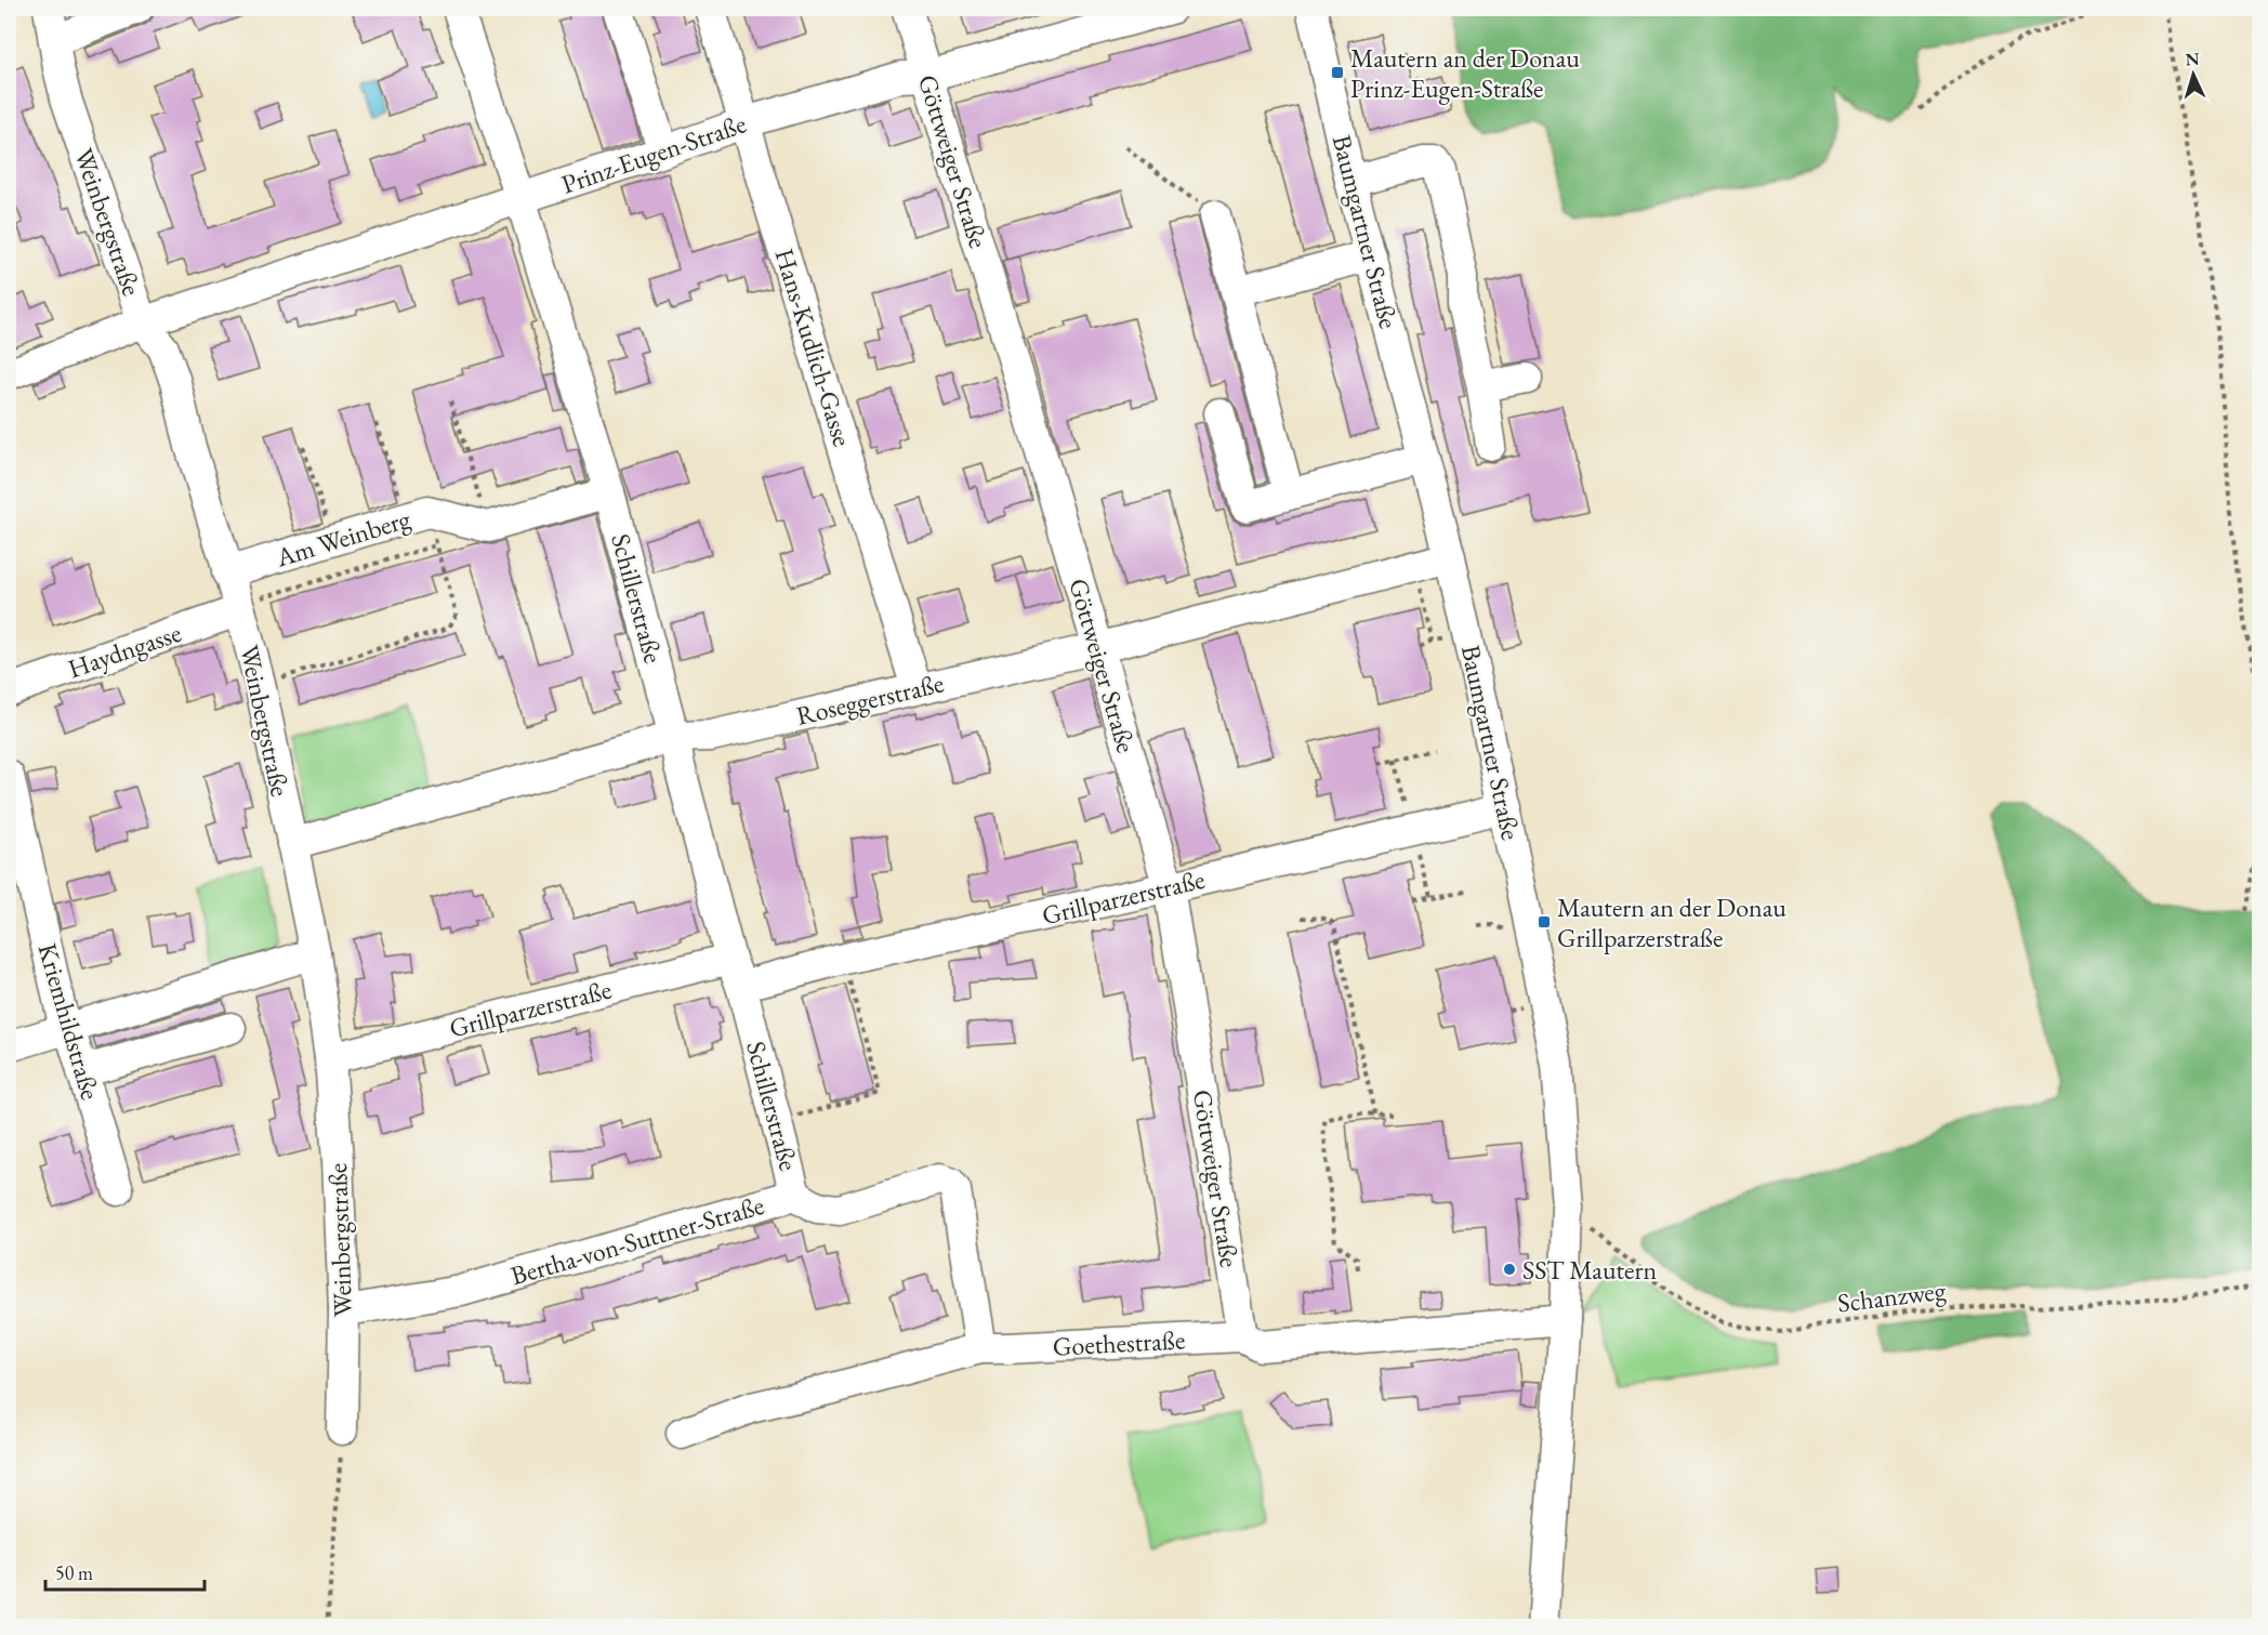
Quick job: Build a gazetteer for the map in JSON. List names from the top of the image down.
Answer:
{
  "streets": {
    "street": [
      "Prinz-Eugen-Straße",
      "Göttweiger Straße",
      "Weinbergstraße",
      "Baumgartner Straße",
      "Hans-Kudlich-Gasse",
      "Am Weinberg",
      "Schillerstraße",
      "Haydngasse",
      "Roseggerstraße",
      "Grillparzerstraße",
      "Kriemhildstraße",
      "Bertha-von-Suttner-Straße",
      "Goethestraße"
    ],
    "path": ["Schanzweg"]
  },
  "crossings": [
    ["Prinz-Eugen-Straße", "Göttweiger Straße"],
    ["Prinz-Eugen-Straße", "Weinbergstraße"],
    ["Prinz-Eugen-Straße", "Hans-Kudlich-Gasse"],
    ["Prinz-Eugen-Straße", "Schillerstraße"],
    ["Göttweiger Straße", "Roseggerstraße"],
    ["Göttweiger Straße", "Grillparzerstraße"],
    ["Göttweiger Straße", "Goethestraße"],
    ["Weinbergstraße", "Am Weinberg"],
    ["Weinbergstraße", "Haydngasse"],
    ["Weinbergstraße", "Roseggerstraße"],
    ["Weinbergstraße", "Grillparzerstraße"],
    ["Weinbergstraße", "Bertha-von-Suttner-Straße"],
    ["Baumgartner Straße", "Roseggerstraße"],
    ["Baumgartner Straße", "Grillparzerstraße"],
    ["Baumgartner Straße", "Schanzweg"],
    ["Baumgartner Straße", "Goethestraße"],
    ["Hans-Kudlich-Gasse", "Roseggerstraße"],
    ["Am Weinberg", "Schillerstraße"],
    ["Schillerstraße", "Roseggerstraße"],
    ["Schillerstraße", "Grillparzerstraße"],
    ["Schillerstraße", "Bertha-von-Suttner-Straße"],
    ["Bertha-von-Suttner-Straße", "Goethestraße"]
  ],
  "places": {
    "transit": ["Mautern an der Donau Prinz-Eugen-Straße", "Mautern an der Donau Grillparzerstraße"],
    "other": ["SST Mautern"]
  },
  "scale_bar": "50 m",
  "north": "top"
}
